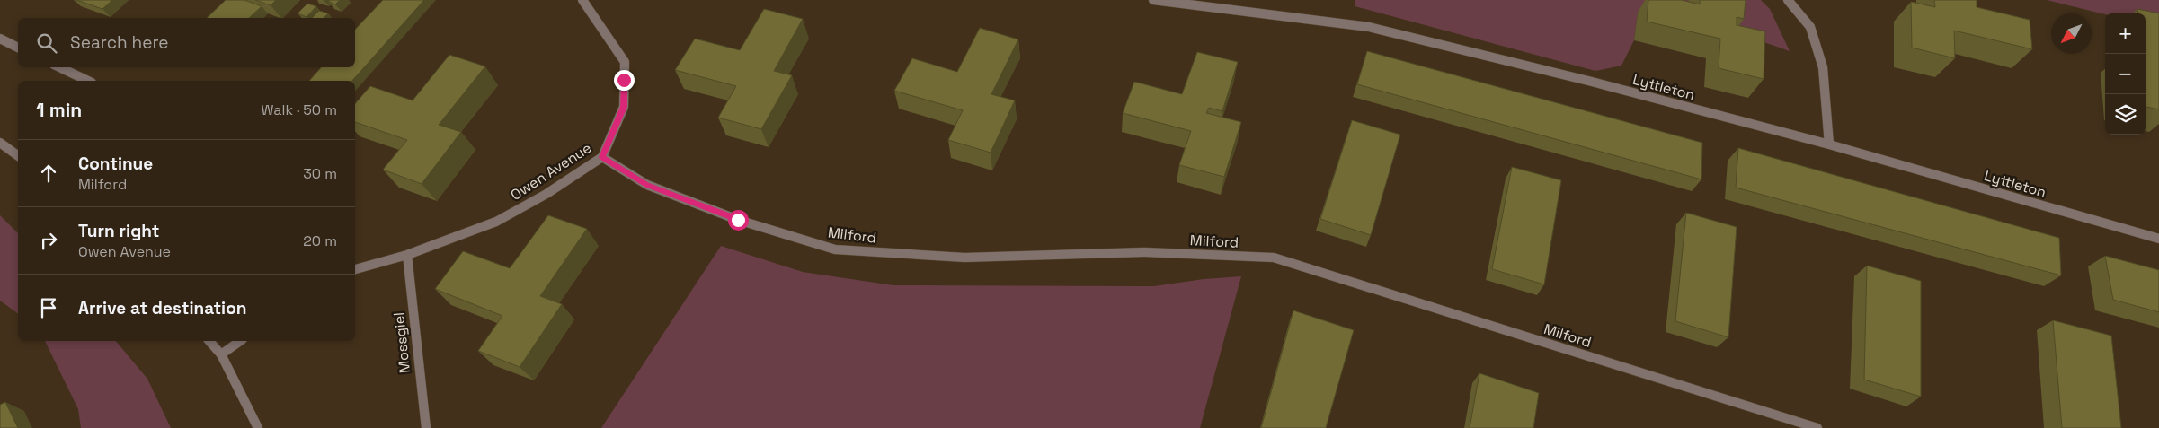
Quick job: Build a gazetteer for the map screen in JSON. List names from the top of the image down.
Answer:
{
  "streets": {
    "street": [
      "Lyttleton",
      "Owen Avenue",
      "Milford",
      "Mossgiel"
    ]
  },
  "crossings": [
    ["Owen Avenue", "Milford"],
    ["Owen Avenue", "Mossgiel"]
  ],
  "north": "bottom left",
  "page": {
    "map_buttons": ["+", "−"],
    "search": "Search here",
    "heading": ["1 min", "Walk · 50 m"],
    "list": [
      ["Continue", "Milford", "30 m"],
      ["Turn right", "Owen Avenue", "20 m"],
      "Arrive at destination"
    ]
  }
}
